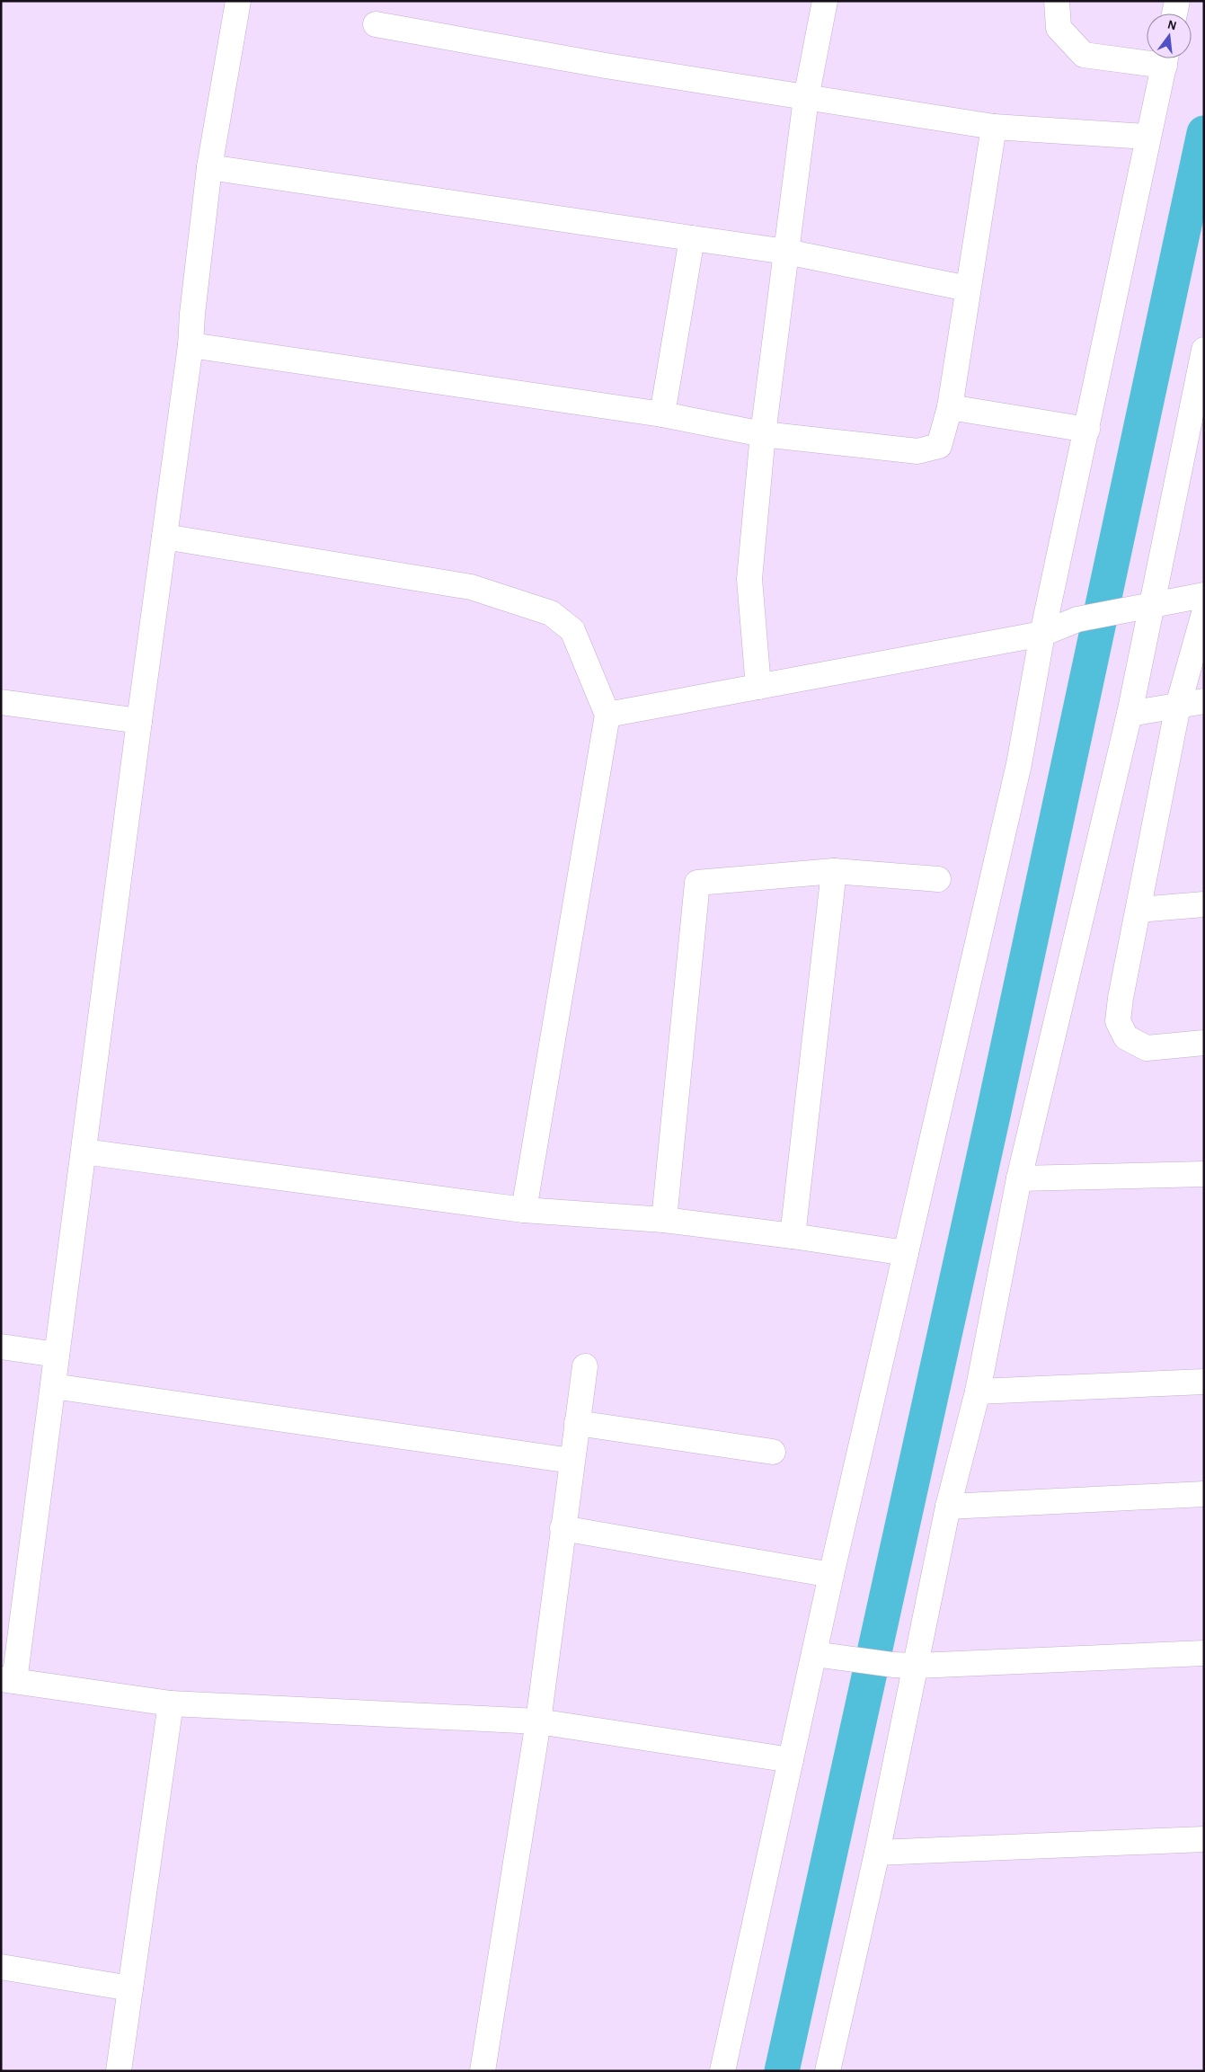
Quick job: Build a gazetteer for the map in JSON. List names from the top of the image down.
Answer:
{
  "north": "top"
}
